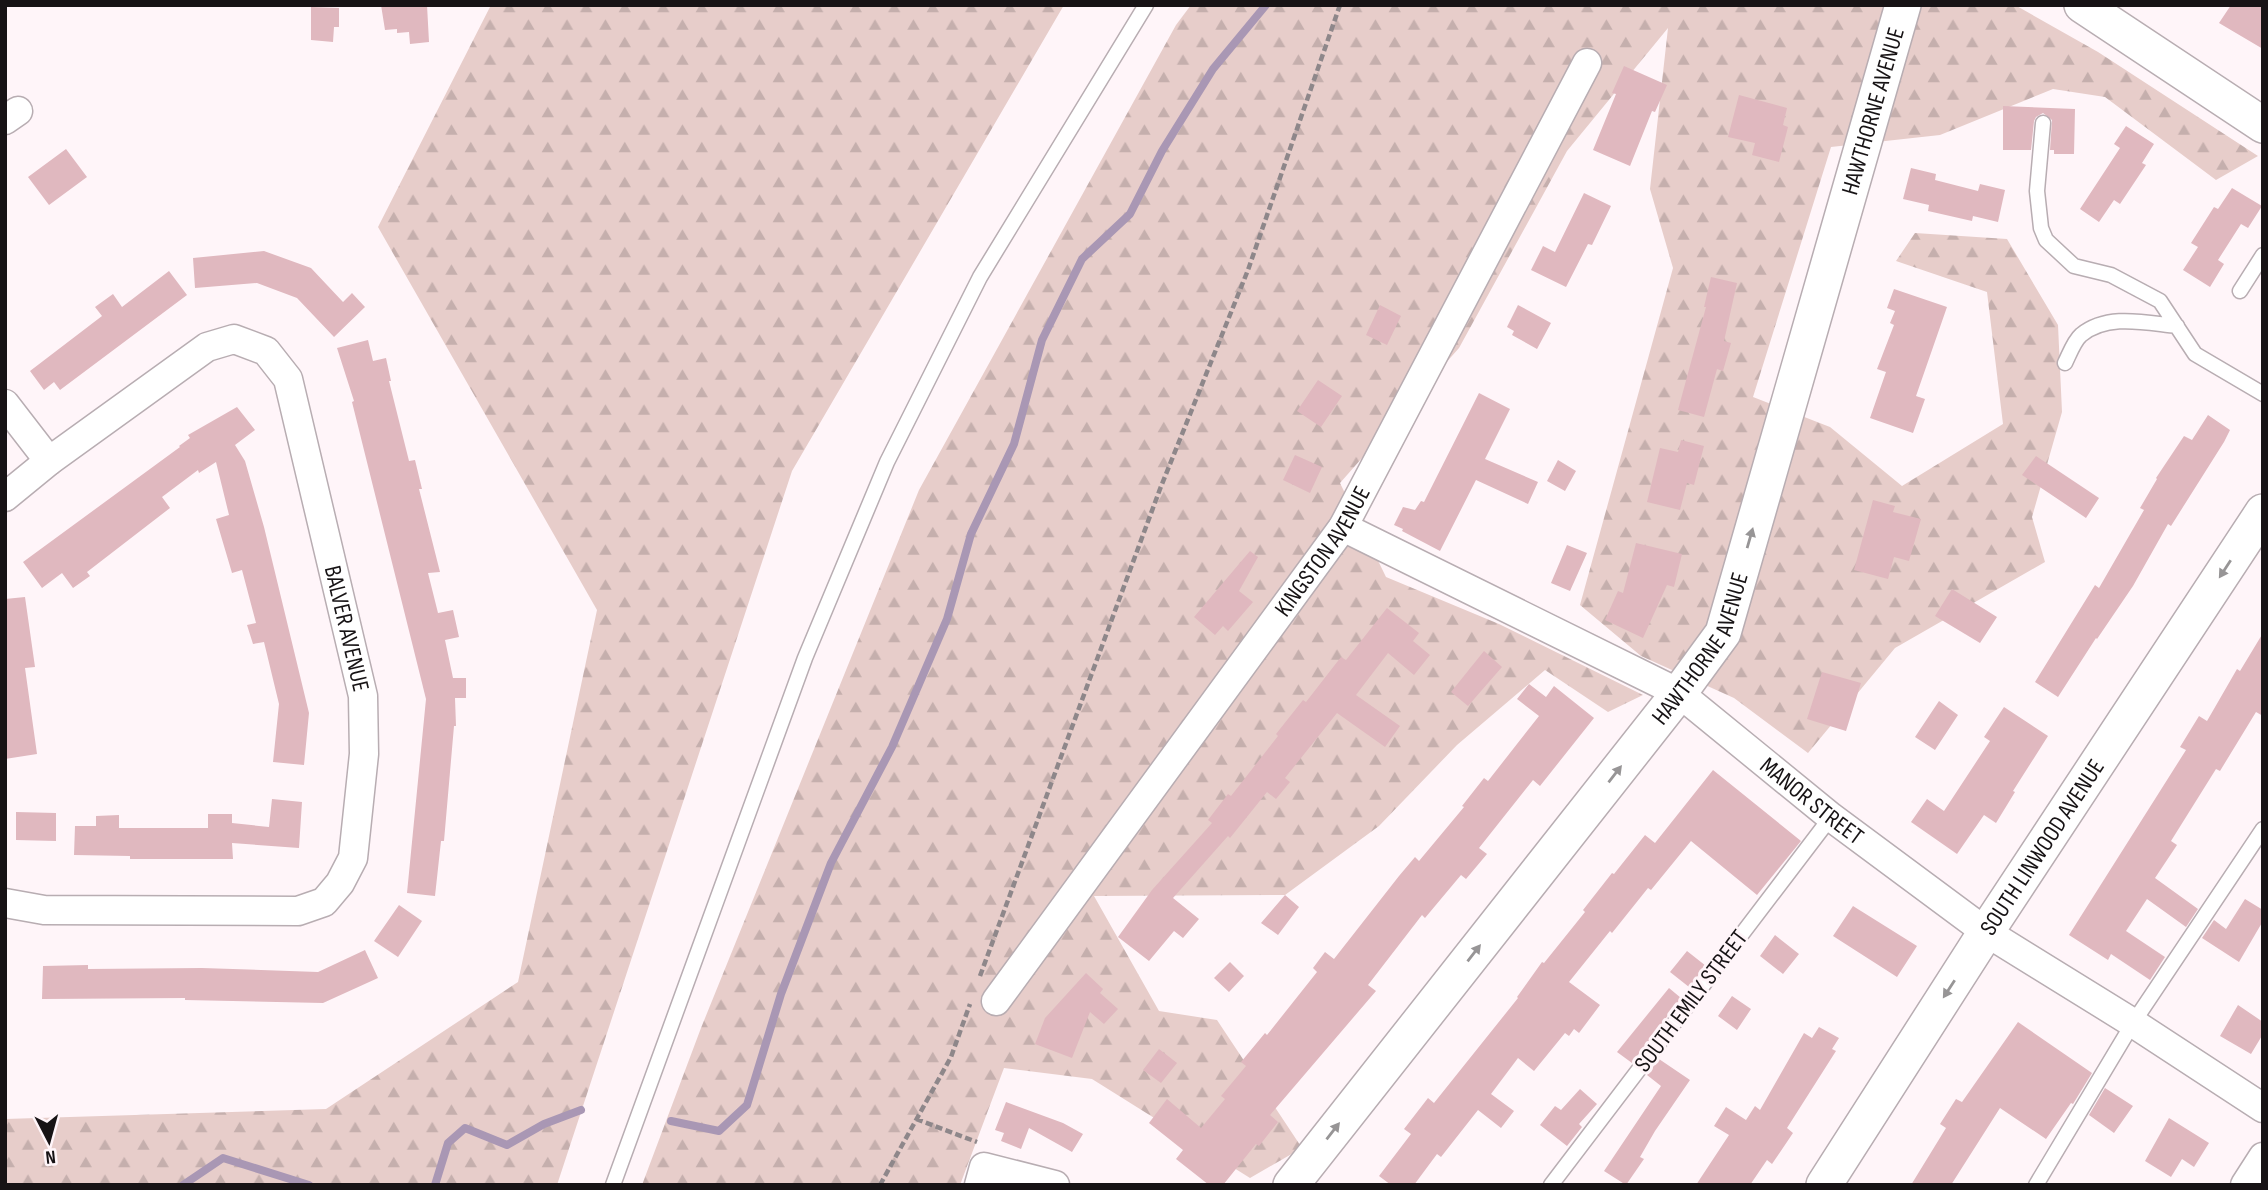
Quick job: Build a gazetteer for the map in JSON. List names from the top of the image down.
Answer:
{
  "streets": {
    "street": [
      "HAWTHORNE AVENUE",
      "KINGSTON AVENUE",
      "BALVER AVENUE",
      "MANOR STREET",
      "SOUTH LINWOOD AVENUE"
    ],
    "lane": ["SOUTH EMILY STREET"]
  },
  "crossings": [
    ["HAWTHORNE AVENUE", "MANOR STREET"],
    ["KINGSTON AVENUE", "MANOR STREET"],
    ["MANOR STREET", "SOUTH LINWOOD AVENUE"],
    ["MANOR STREET", "SOUTH EMILY STREET"]
  ],
  "one_way": ["HAWTHORNE AVENUE", "SOUTH LINWOOD AVENUE"],
  "north": "bottom"
}
